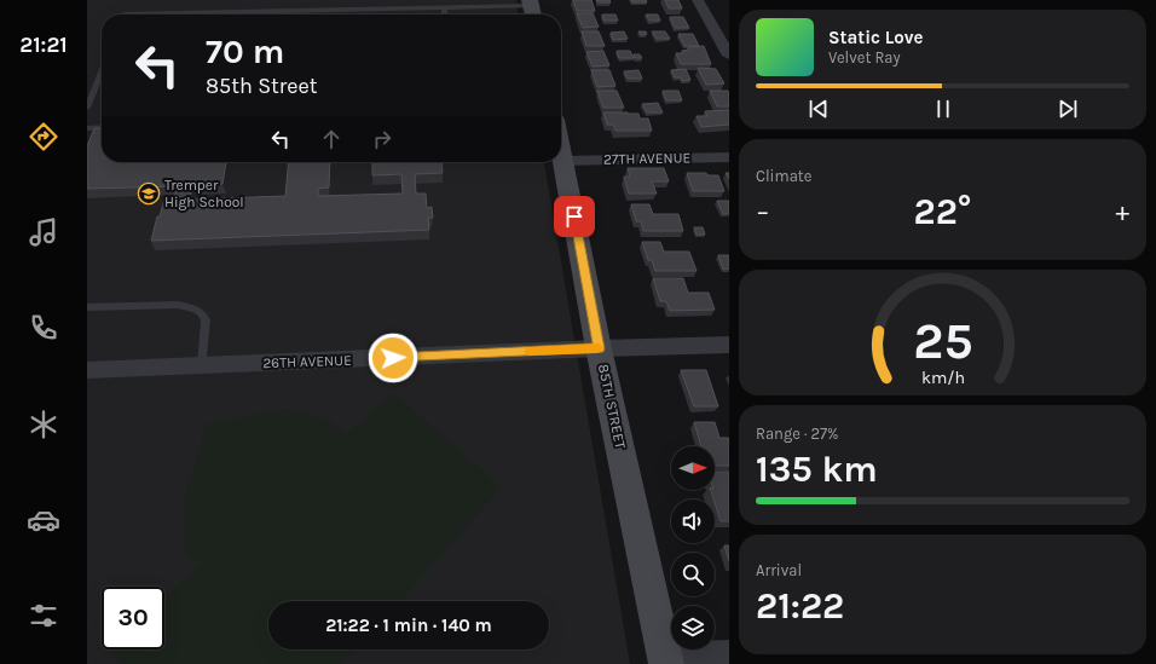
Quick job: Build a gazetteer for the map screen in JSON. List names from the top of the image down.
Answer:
{
  "streets": {
    "street": ["27TH AVENUE", "26TH AVENUE", "85TH STREET"]
  },
  "crossings": [
    ["27TH AVENUE", "85TH STREET"],
    ["26TH AVENUE", "85TH STREET"]
  ],
  "places": {
    "school or university": ["Tremper High School"]
  },
  "north": "right",
  "page": {
    "tabs": "21:21",
    "turn": ["70 m", "85th Street"],
    "song": ["Static Love", "Velvet Ray"],
    "tile": [
      "Climate",
      ["Range · 27%", "135 km"],
      ["Arrival", "21:22"]
    ],
    "heat": ["−", "22°", "+"],
    "limit": "30",
    "trip": "21:22 · 1 min · 140 m",
    "gauge": ["25", "km/h"]
  }
}
